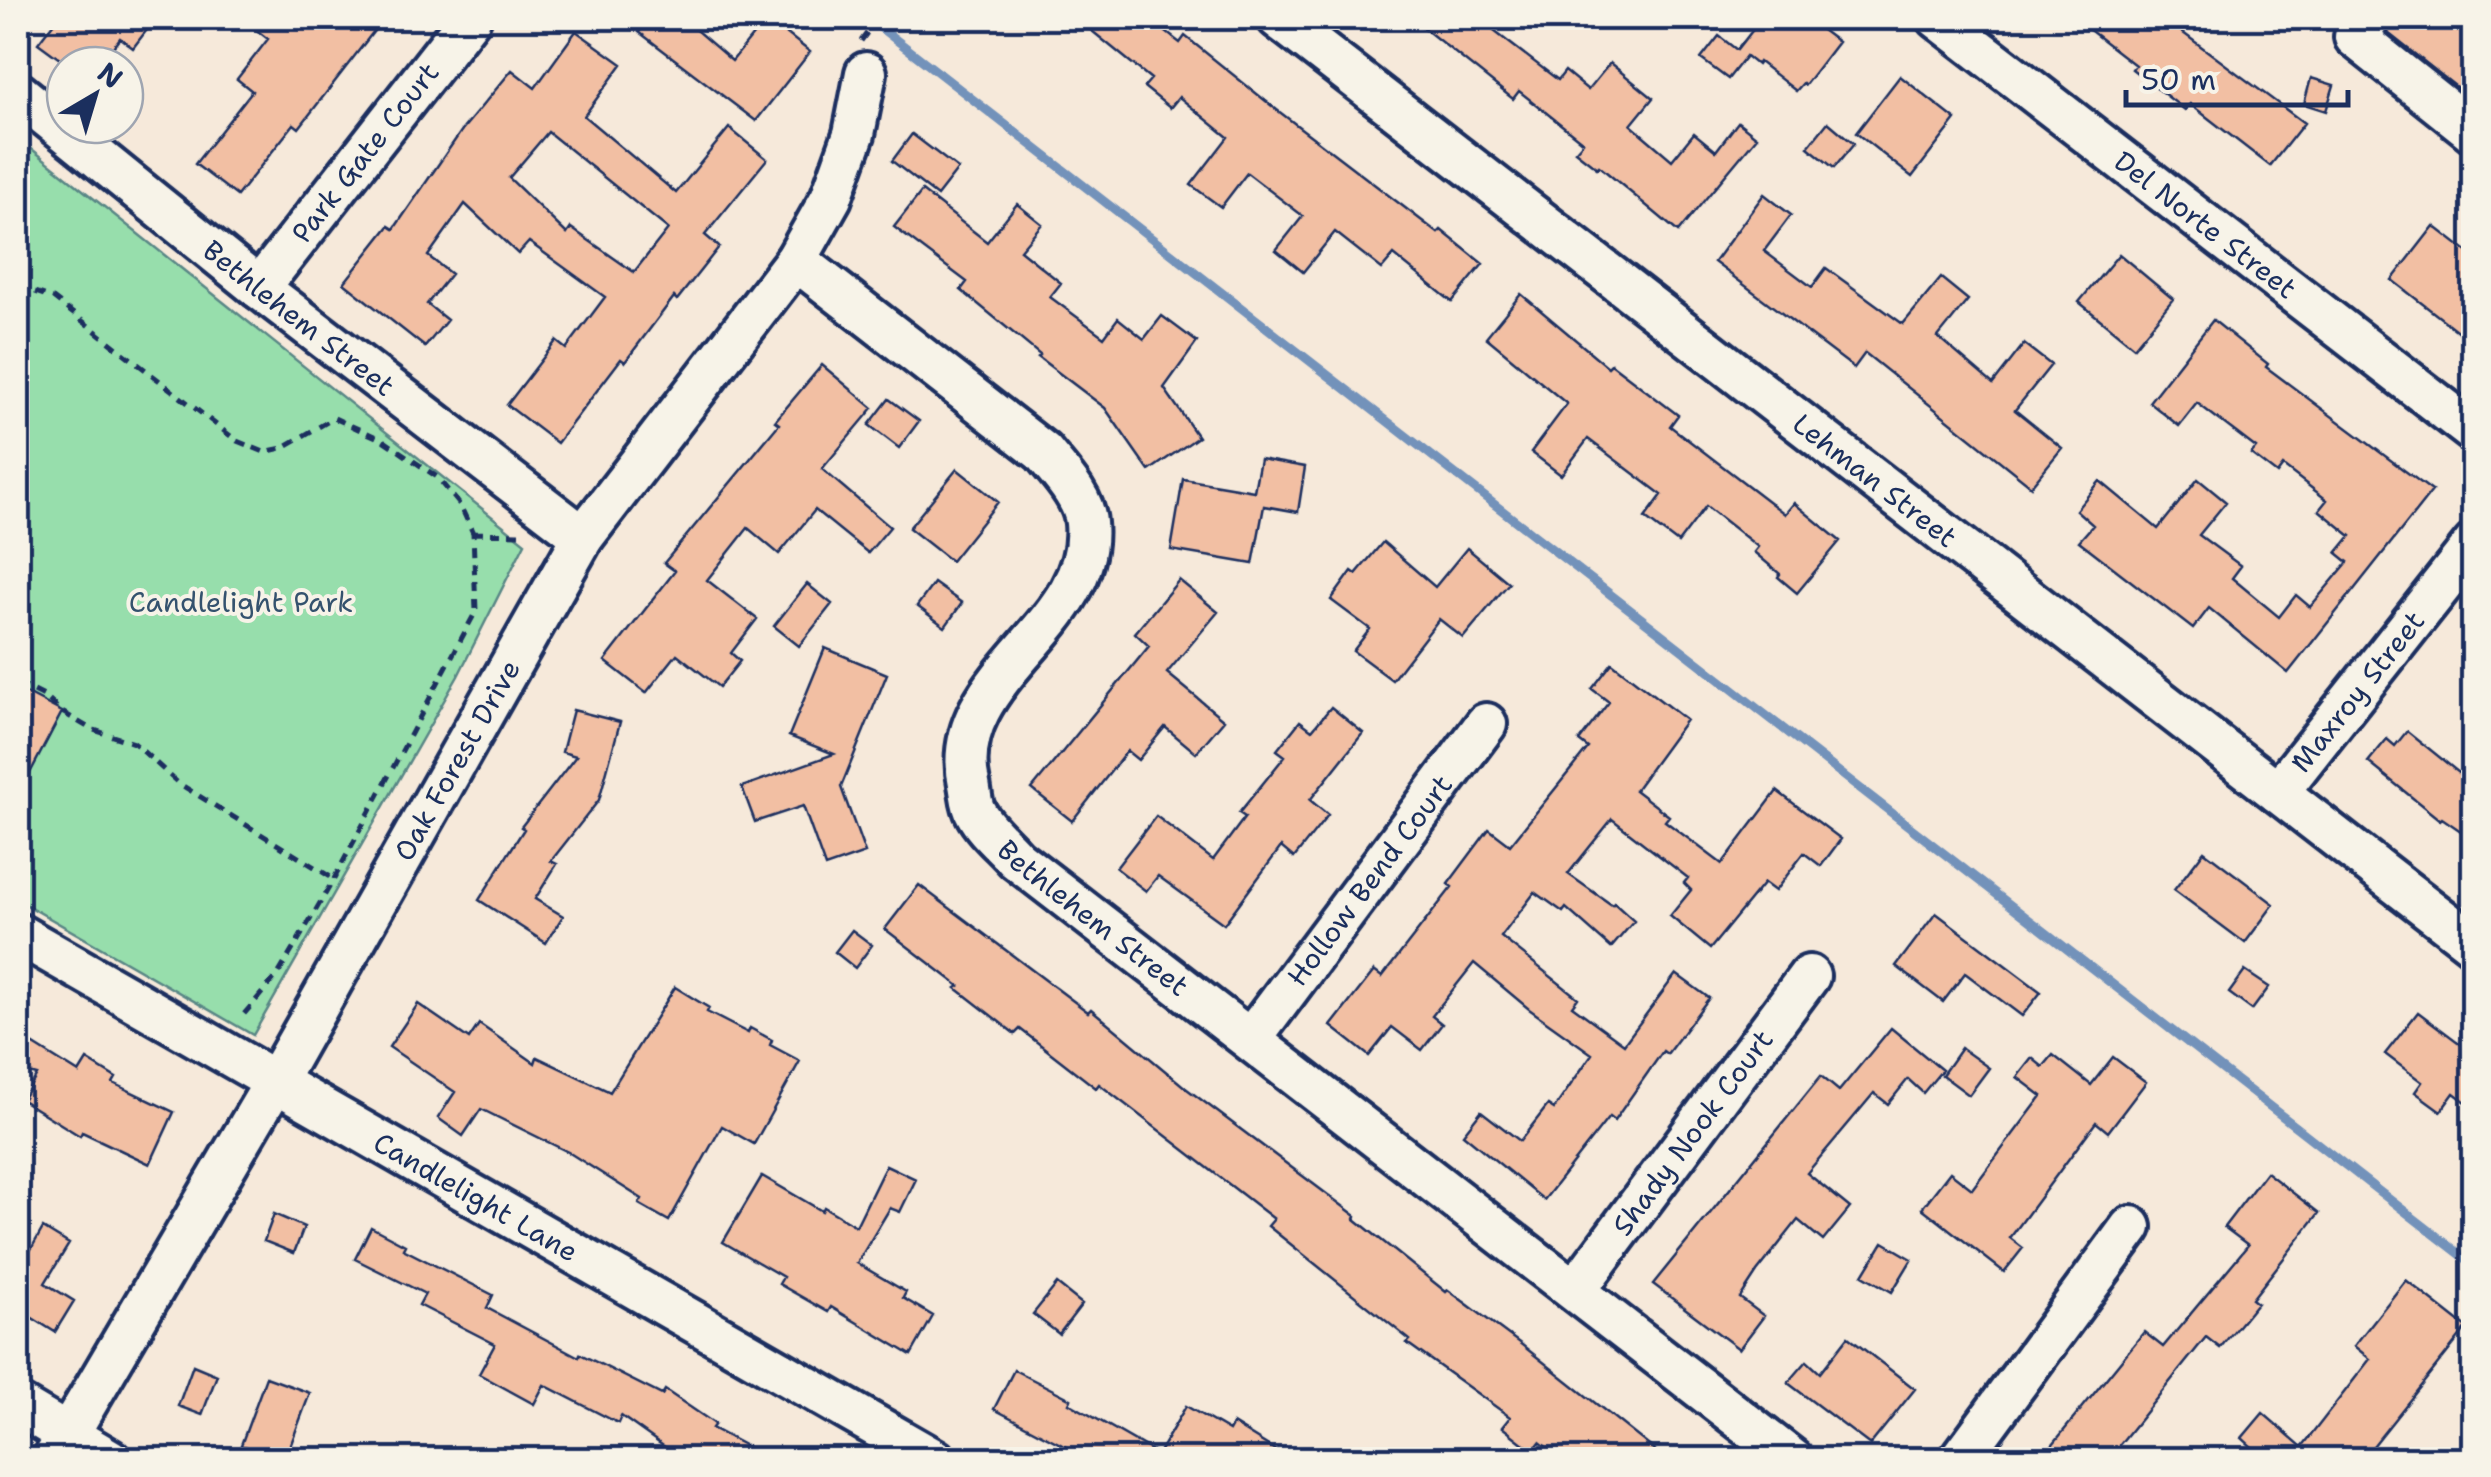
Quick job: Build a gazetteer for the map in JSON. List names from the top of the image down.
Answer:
{
  "streets": {
    "street": [
      "Park Gate Court",
      "Del Norte Street",
      "Bethlehem Street",
      "Lehman Street",
      "Maxroy Street",
      "Oak Forest Drive",
      "Hollow Bend Court",
      "Shady Nook Court",
      "Candlelight Lane"
    ]
  },
  "crossings": [
    ["Park Gate Court", "Bethlehem Street"],
    ["Bethlehem Street", "Oak Forest Drive"],
    ["Bethlehem Street", "Hollow Bend Court"],
    ["Bethlehem Street", "Shady Nook Court"],
    ["Lehman Street", "Maxroy Street"],
    ["Oak Forest Drive", "Candlelight Lane"]
  ],
  "parks": ["Candlelight Park"],
  "scale_bar": "50 m",
  "north": "top right"
}
